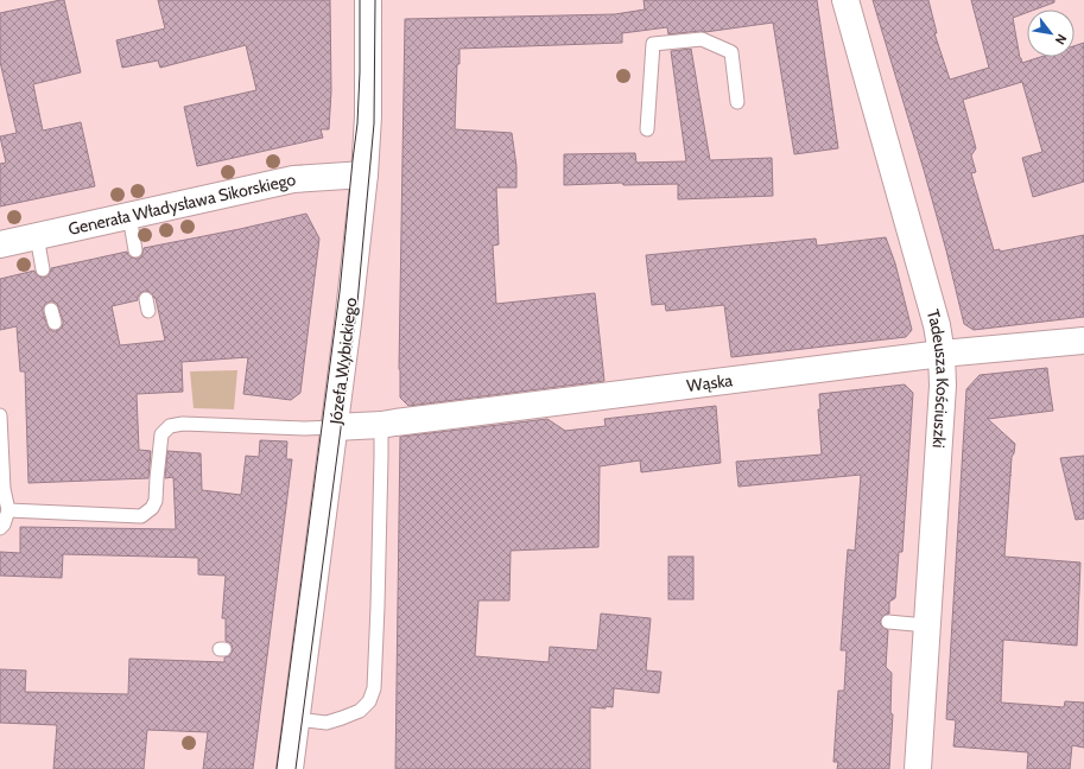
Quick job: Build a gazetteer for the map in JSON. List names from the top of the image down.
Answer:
{
  "streets": {
    "street": [
      "Generała Władysława Sikorskiego",
      "Józefa Wybickiego",
      "Tadeusza Kościuszki",
      "Wąska"
    ]
  },
  "crossings": [
    ["Generała Władysława Sikorskiego", "Józefa Wybickiego"],
    ["Józefa Wybickiego", "Wąska"],
    ["Tadeusza Kościuszki", "Wąska"]
  ],
  "north": "bottom right"
}
